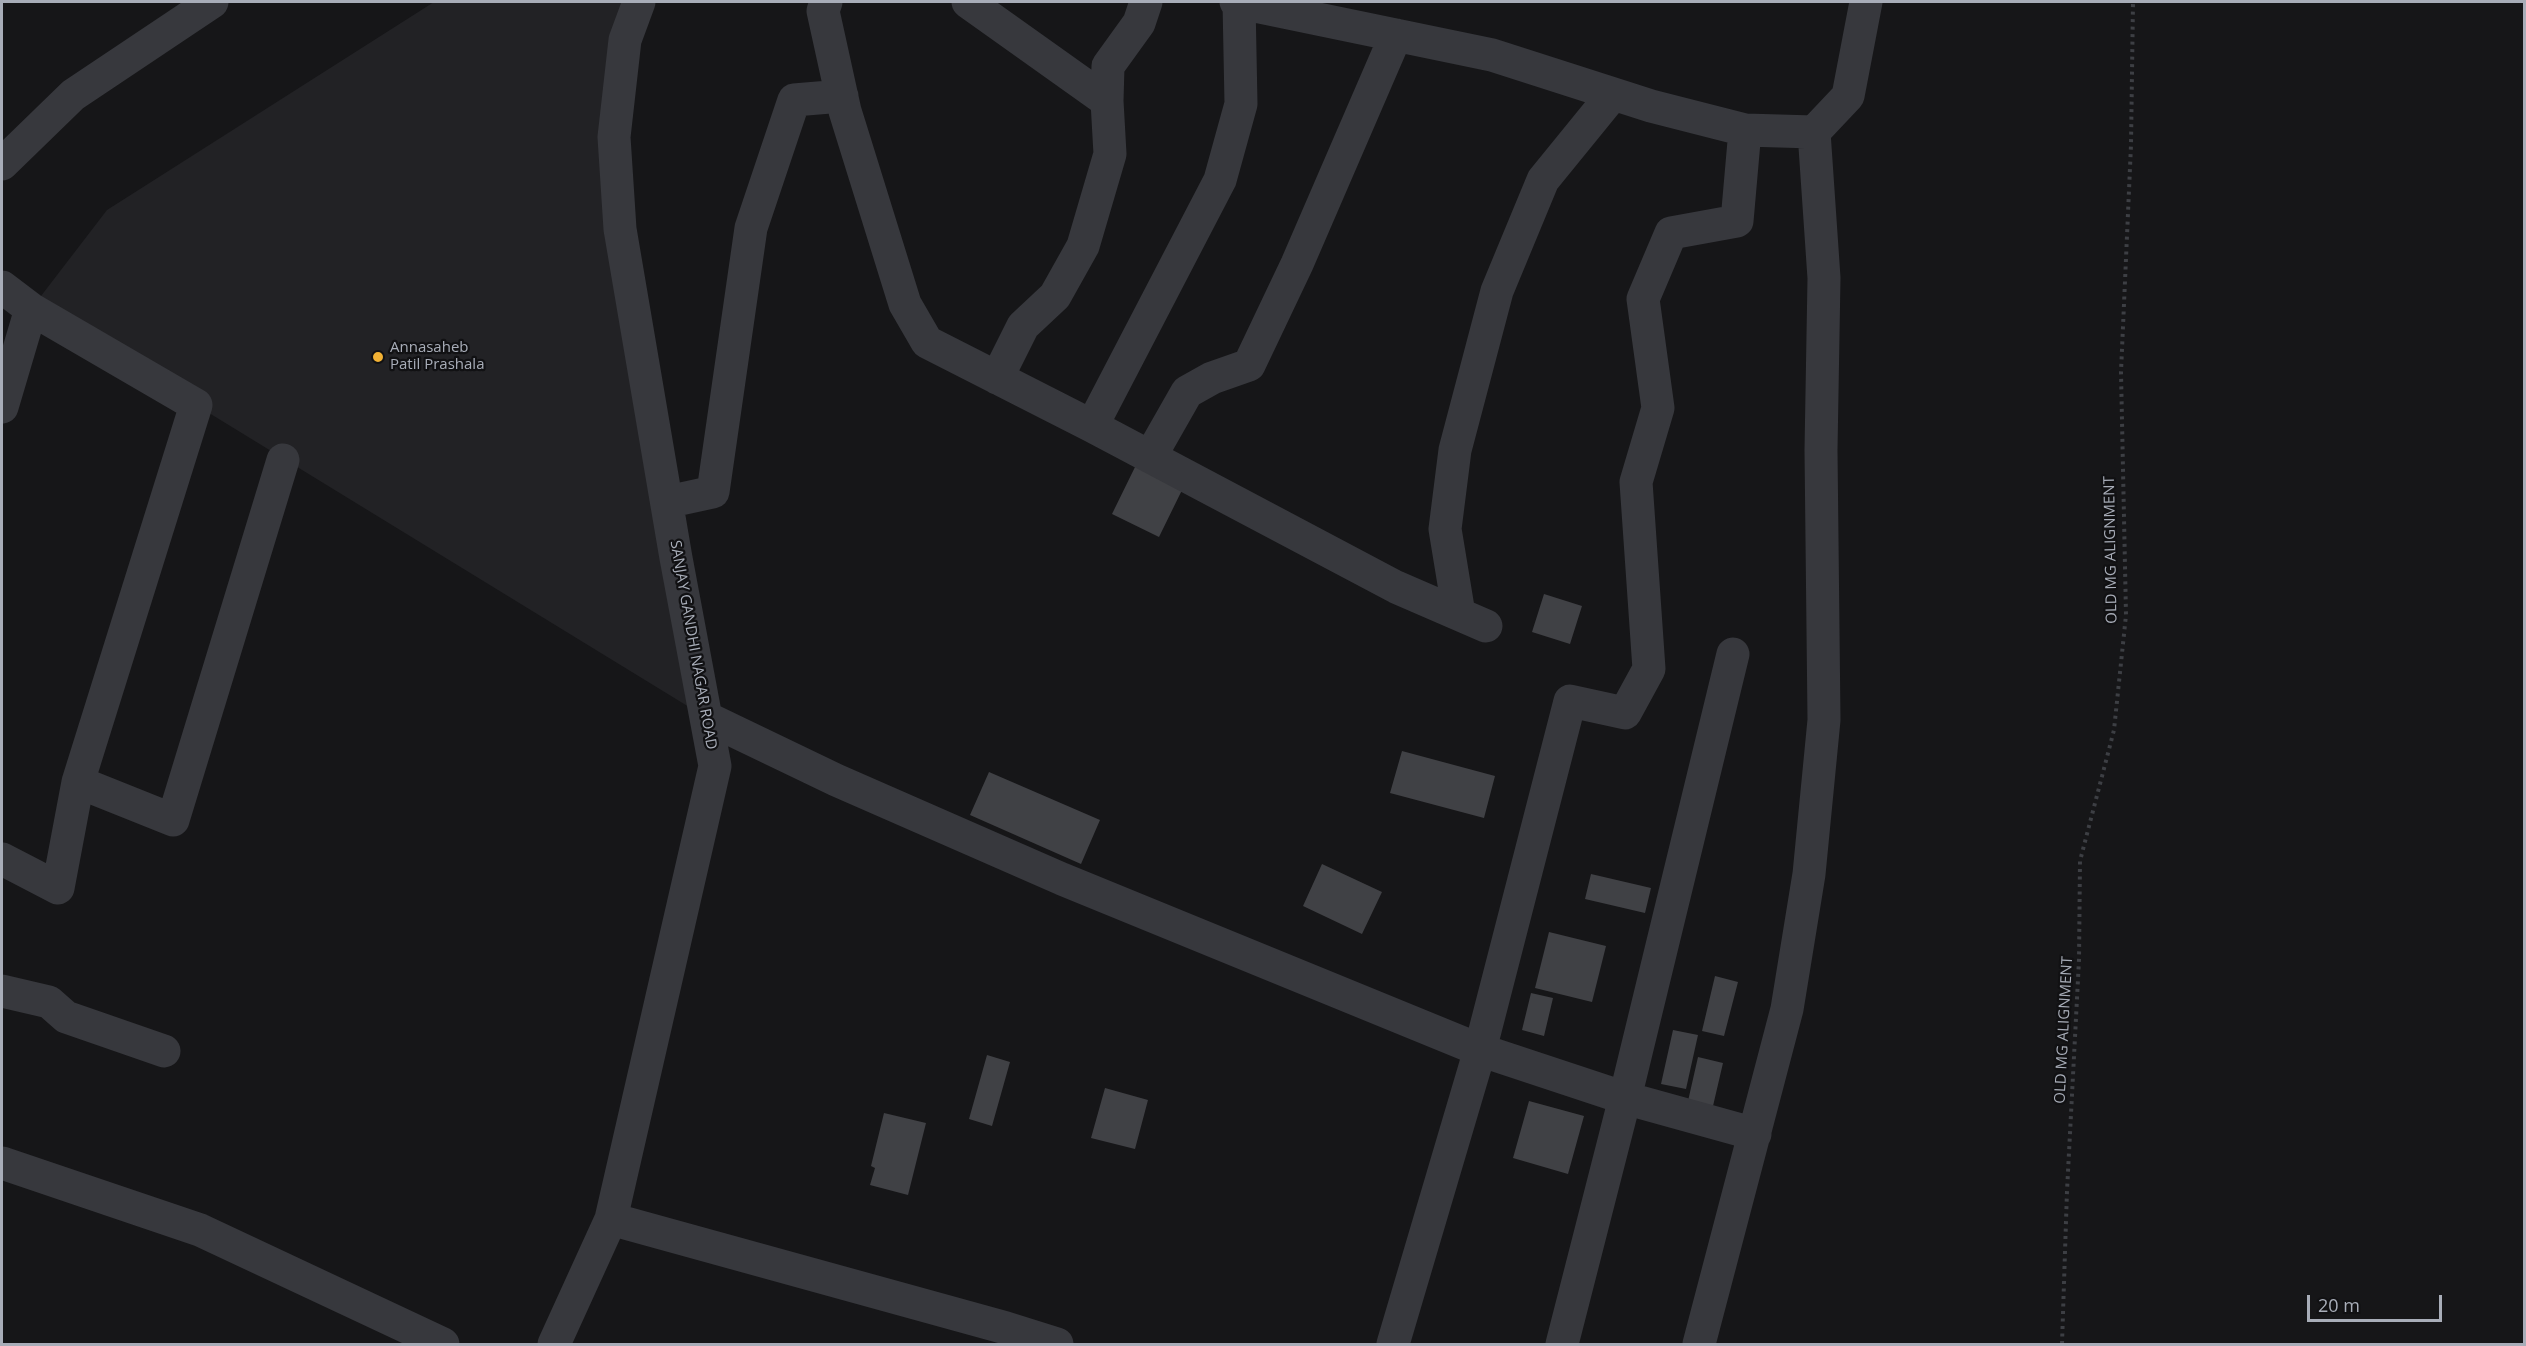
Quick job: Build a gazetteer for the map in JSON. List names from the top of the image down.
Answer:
{
  "streets": {
    "street": ["SANJAY GANDHI NAGAR ROAD"],
    "path": ["OLD MG ALIGNMENT"]
  },
  "places": ["Annasaheb Patil Prashala"],
  "scale_bar": "20 m"
}
